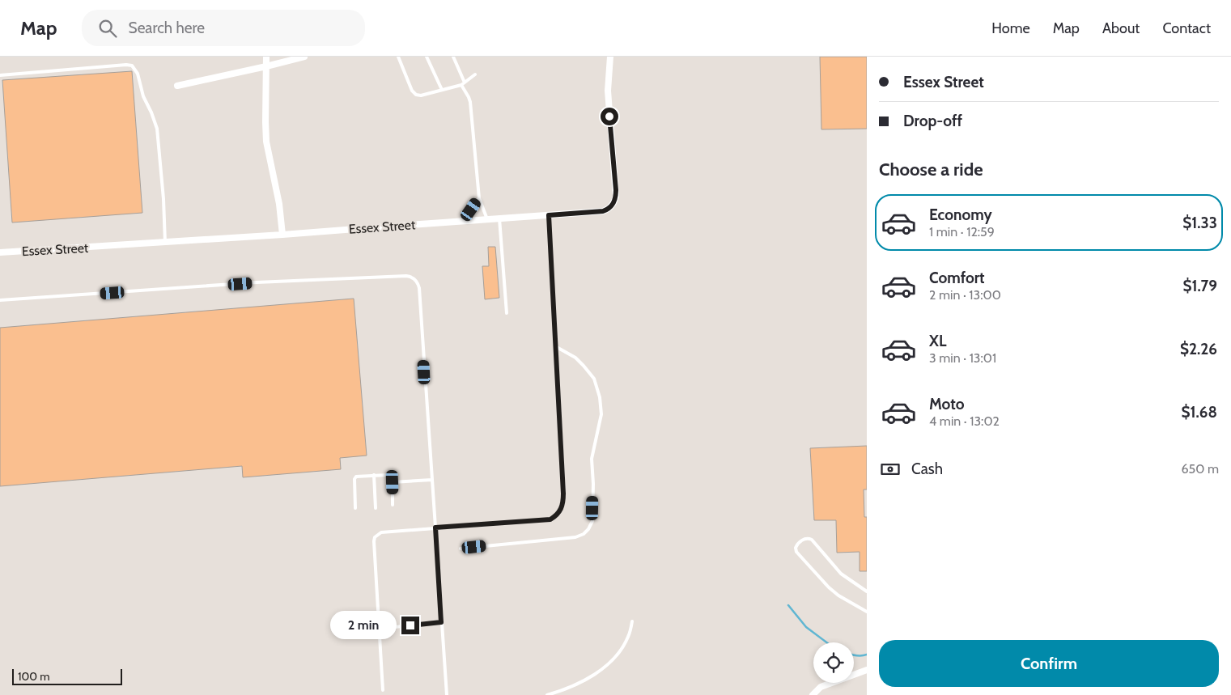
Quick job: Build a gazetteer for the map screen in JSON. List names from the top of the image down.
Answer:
{
  "streets": {
    "street": ["Essex Street"]
  },
  "scale_bar": "100 m",
  "page": {
    "header": "Map",
    "search": "Search here",
    "nav": [
      "Home",
      "Map",
      "About",
      "Contact"
    ],
    "banner": ["Essex Street", "Drop-off"],
    "heading": "Choose a ride",
    "list": [
      {
        "name": "Economy",
        "note": "1 min · 12:59",
        "value": "$1.33"
      },
      {
        "name": "Comfort",
        "note": "2 min · 13:00",
        "value": "$1.79"
      },
      {
        "name": "XL",
        "note": "3 min · 13:01",
        "value": "$2.26"
      },
      {
        "name": "Moto",
        "note": "4 min · 13:02",
        "value": "$1.68"
      }
    ],
    "pay": ["Cash", "650 m"],
    "bubble": "2 min",
    "buttons": "Confirm",
    "scale": "100 m"
  }
}
